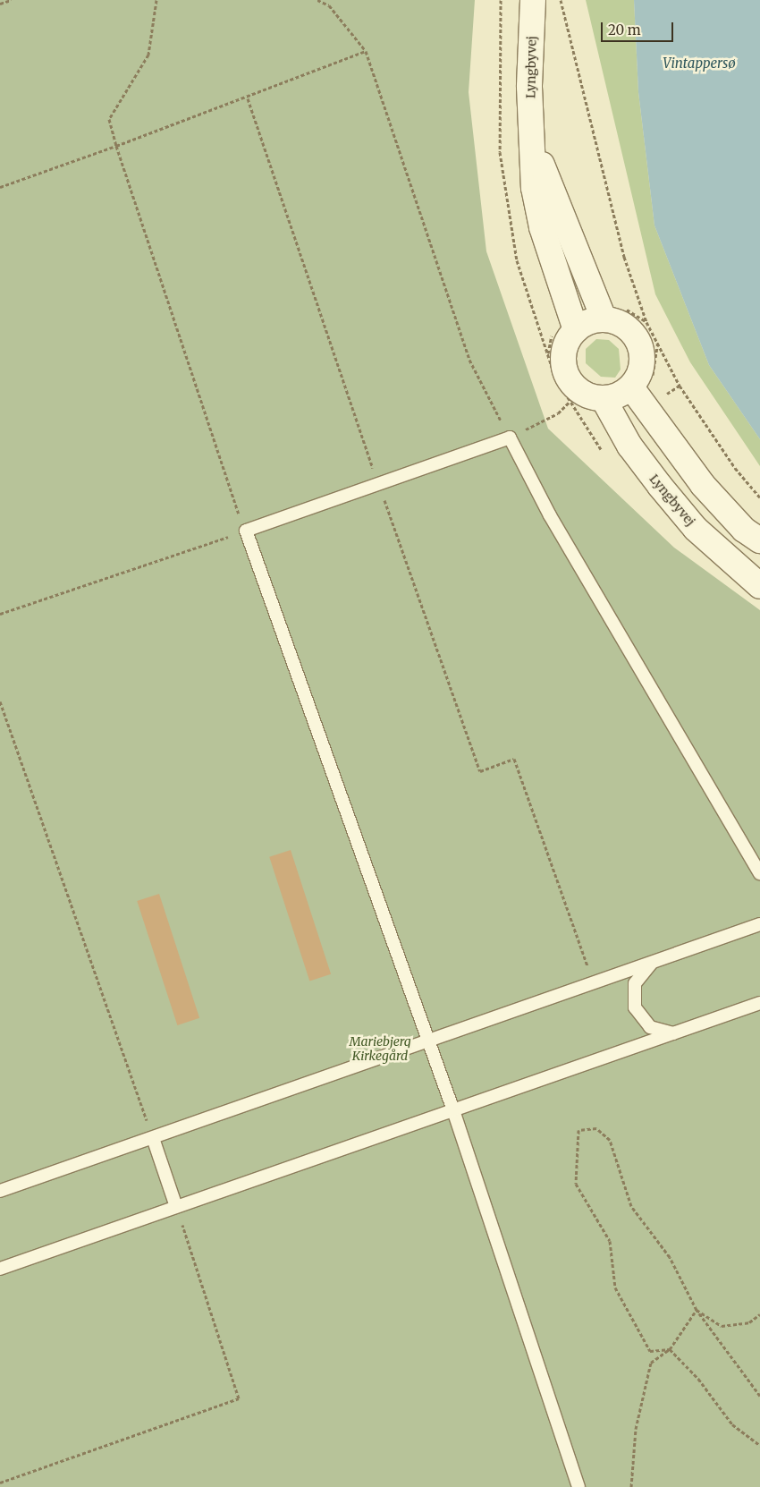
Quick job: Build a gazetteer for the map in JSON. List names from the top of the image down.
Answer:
{
  "streets": {
    "street": ["Lyngbyvej"]
  },
  "water": ["Vintappersø"],
  "parks": ["Mariebjerg Kirkegård"],
  "scale_bar": "20 m"
}
